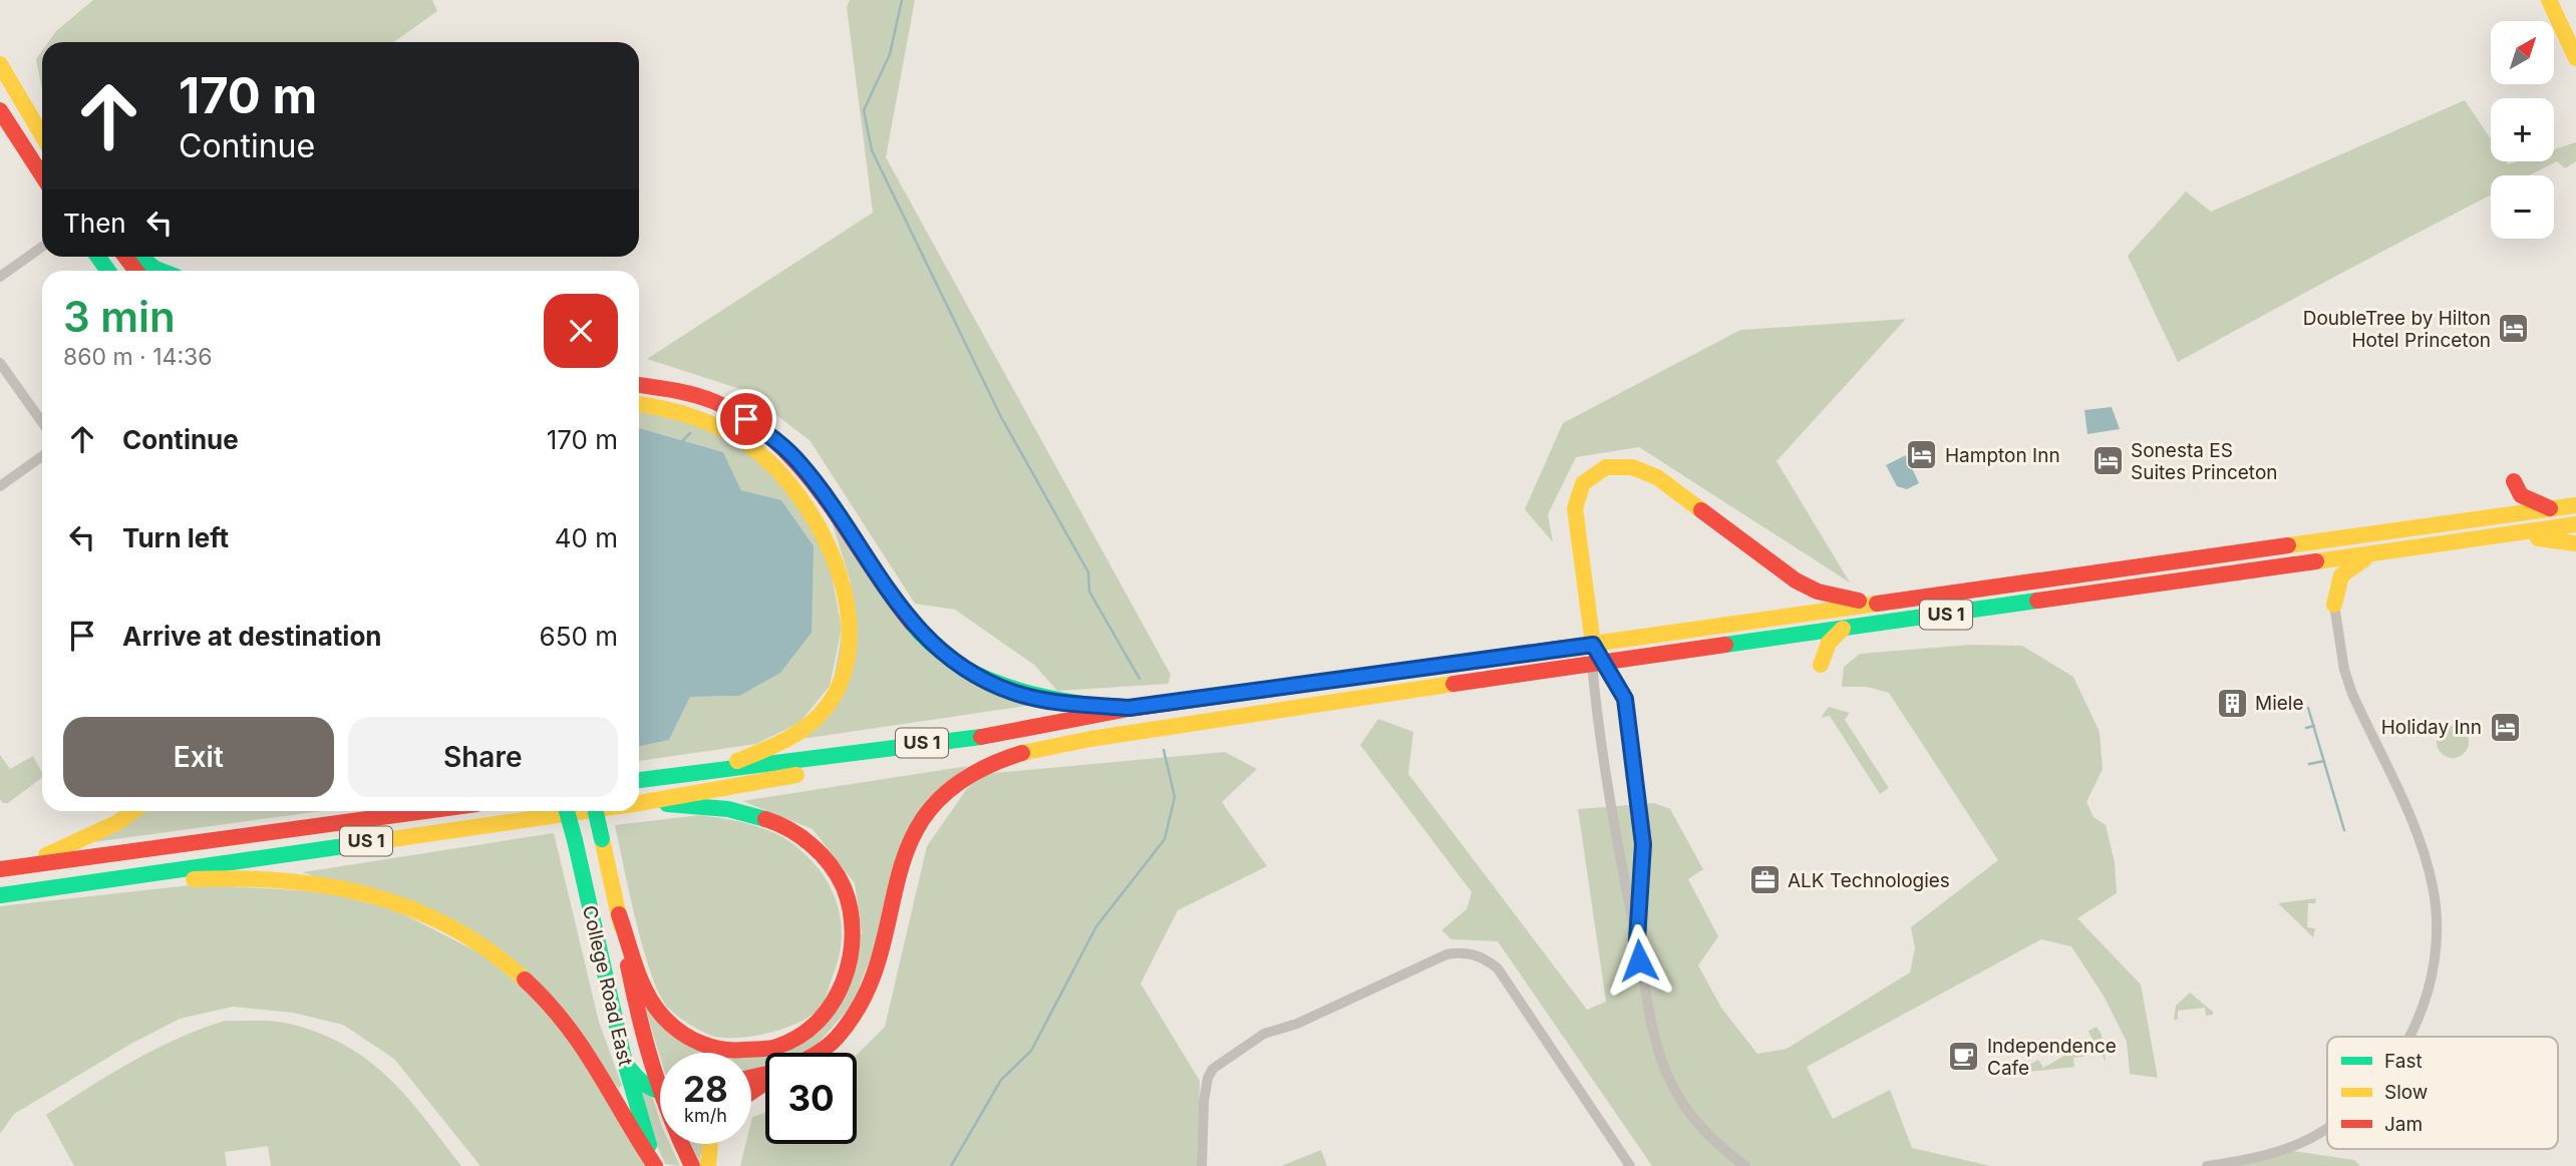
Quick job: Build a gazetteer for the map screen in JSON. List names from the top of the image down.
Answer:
{
  "streets": {
    "main road": ["US 1", "College Road East"]
  },
  "places": {
    "hotel": [
      "DoubleTree by Hilton Hotel Princeton",
      "Hampton Inn",
      "Sonesta ES Suites Princeton",
      "Holiday Inn"
    ],
    "building": ["Miele"],
    "office": ["ALK Technologies"],
    "cafe": ["Independence Cafe"]
  },
  "legend": ["Fast", "Slow", "Jam"],
  "north": "top right",
  "page": {
    "map_buttons": ["+", "−"],
    "turn": ["170 m", "Continue"],
    "then": "Then",
    "heading": ["3 min", "860 m · 14:36"],
    "list": [
      {
        "name": "Continue",
        "value": "170 m"
      },
      {
        "name": "Turn left",
        "value": "40 m"
      },
      {
        "name": "Arrive at destination",
        "value": "650 m"
      }
    ],
    "buttons": ["Exit", "Share"],
    "speed": "28 km/h",
    "limit": "30"
  }
}
